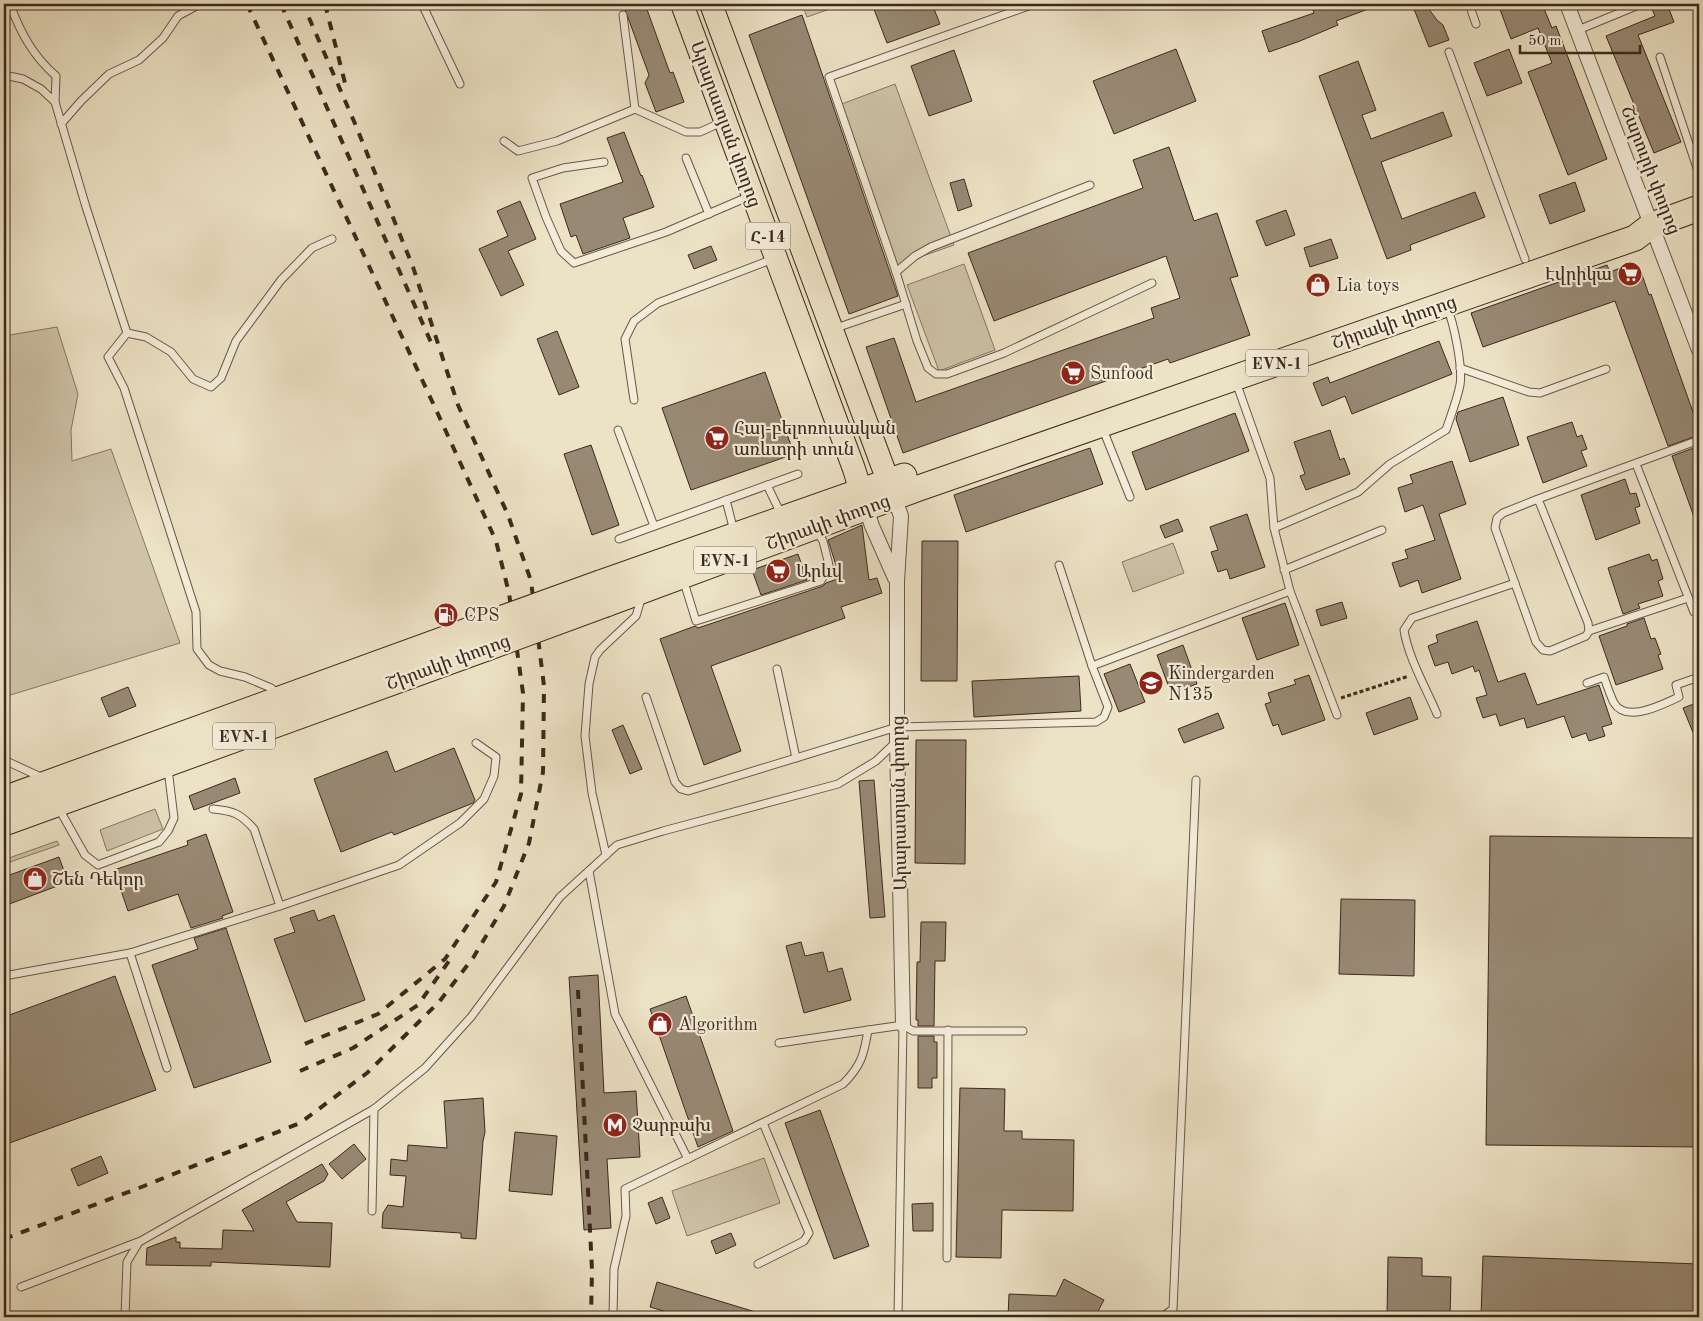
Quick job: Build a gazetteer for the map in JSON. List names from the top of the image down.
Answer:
{
  "streets": {
    "highway": ["Շիրակի փողոց", "EVN-1"],
    "main road": ["Արարատյան փողոց", "Հ-14"],
    "street": ["Շարուրի փողոց"]
  },
  "crossings": [
    ["Արարատյան փողոց", "Շիրակի փողոց"],
    ["Շարուրի փողոց", "Շիրակի փողոց"]
  ],
  "places": {
    "supermarket": [
      "Էվրիկա",
      "Sunfood",
      "Հայ-բելոռուսական առևտրի տուն",
      "Արևվ"
    ],
    "shop": ["Lia toys", "Շեն Դեկոր", "Algorithm"],
    "fuel station": ["CPS"],
    "school or university": ["Kindergarden N135"],
    "metro station": ["Չարբախ"]
  },
  "scale_bar": "50 m"
}
